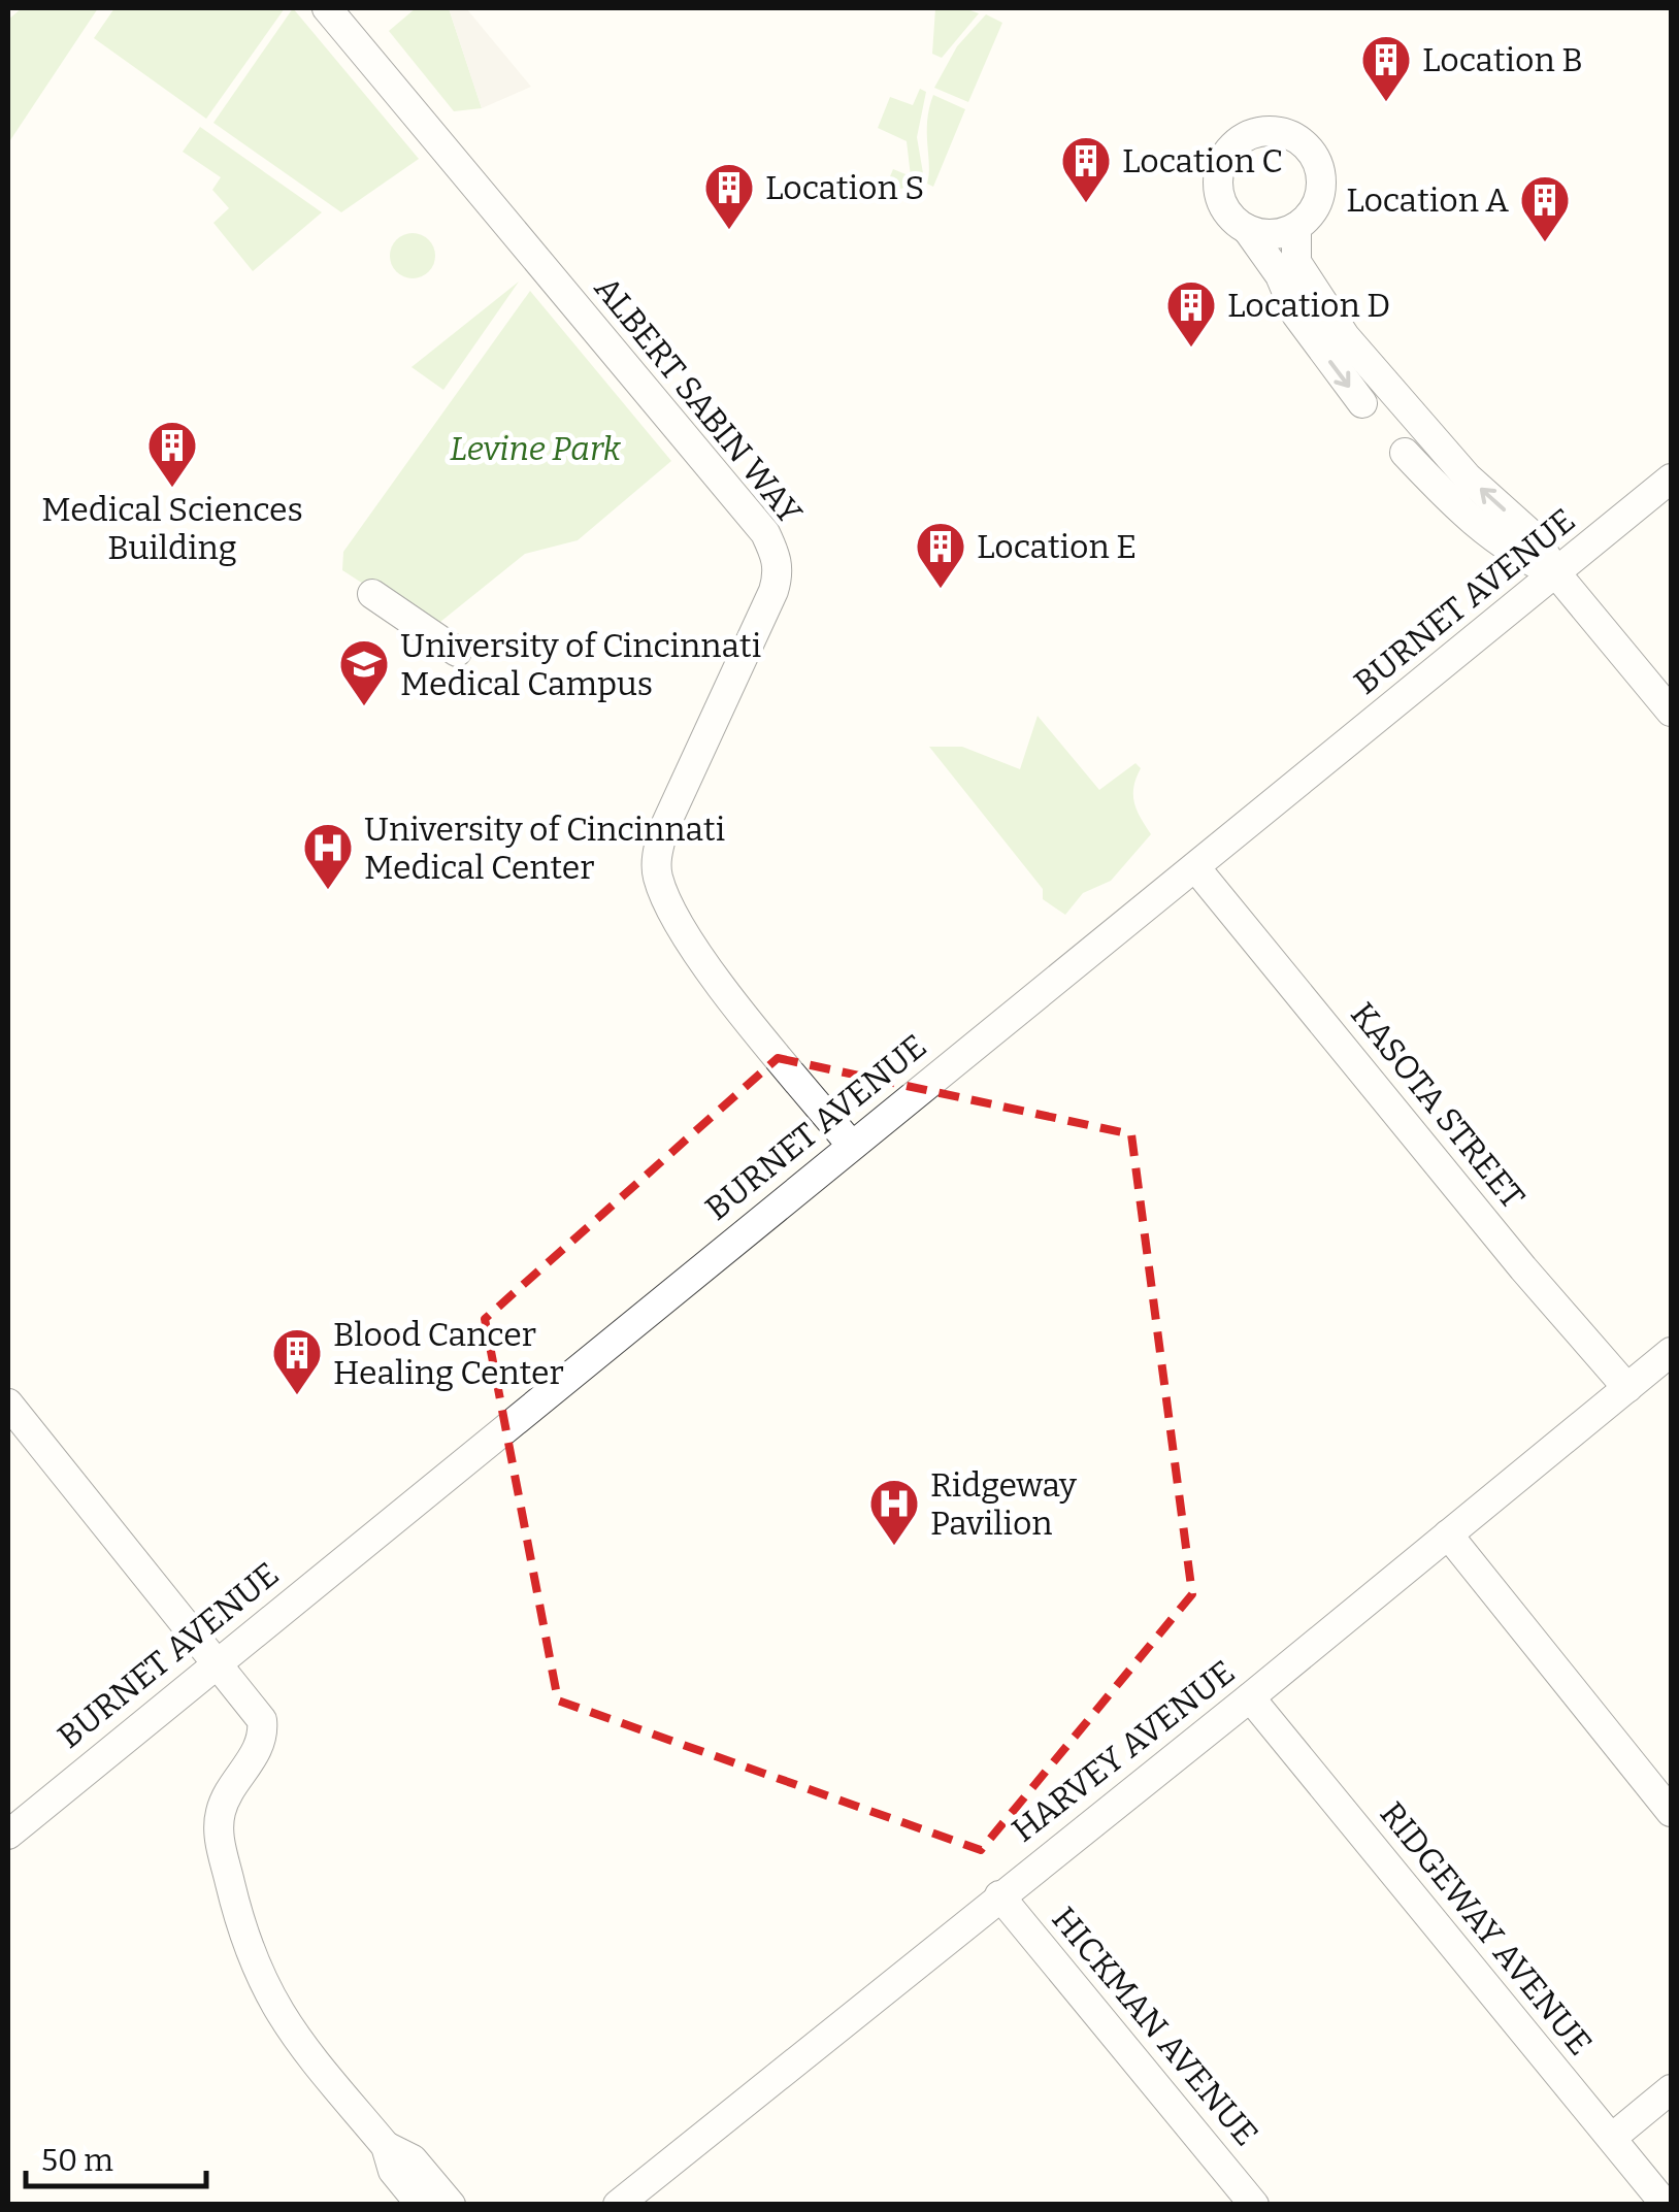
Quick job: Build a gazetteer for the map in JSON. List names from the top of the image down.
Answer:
{
  "streets": {
    "street": [
      "ALBERT SABIN WAY",
      "BURNET AVENUE",
      "KASOTA STREET",
      "HARVEY AVENUE",
      "RIDGEWAY AVENUE",
      "HICKMAN AVENUE"
    ]
  },
  "crossings": [
    ["ALBERT SABIN WAY", "BURNET AVENUE"],
    ["BURNET AVENUE", "KASOTA STREET"],
    ["KASOTA STREET", "HARVEY AVENUE"],
    ["HARVEY AVENUE", "RIDGEWAY AVENUE"],
    ["HARVEY AVENUE", "HICKMAN AVENUE"]
  ],
  "parks": ["Levine Park"],
  "places": {
    "building": [
      "Location B",
      "Location C",
      "Location S",
      "Location A",
      "Location D",
      "Medical Sciences Building",
      "Location E",
      "Blood Cancer Healing Center"
    ],
    "school or university": ["University of Cincinnati Medical Campus"],
    "hospital": ["University of Cincinnati Medical Center", "Ridgeway Pavilion"]
  },
  "scale_bar": "50 m"
}
